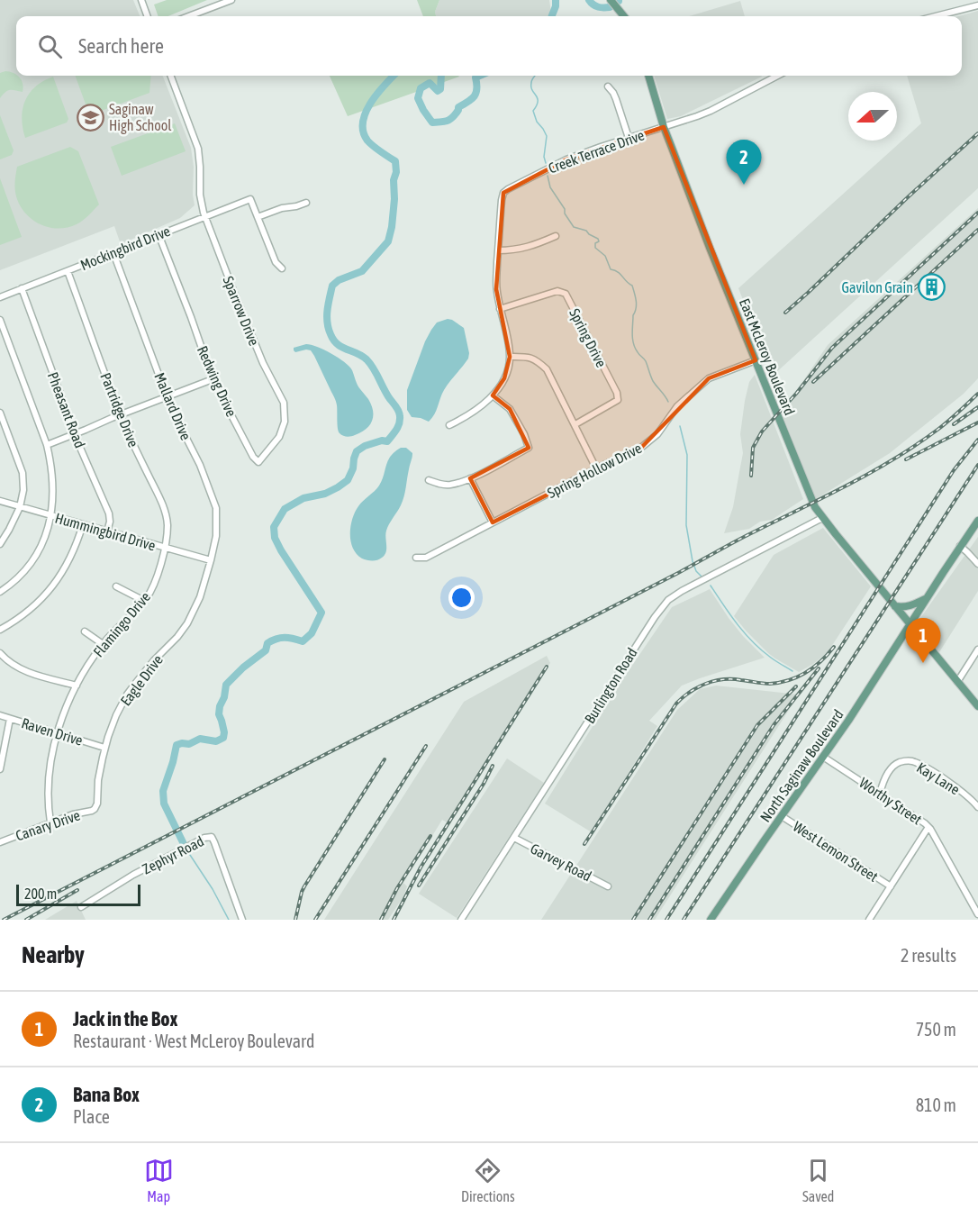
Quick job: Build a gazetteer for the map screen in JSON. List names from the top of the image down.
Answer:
{
  "streets": {
    "main road": ["East McLeroy Boulevard", "North Saginaw Boulevard"],
    "street": [
      "Creek Terrace Drive",
      "Mockingbird Drive",
      "Sparrow Drive",
      "Spring Drive",
      "Redwing Drive",
      "Mallard Drive",
      "Pheasant Road",
      "Partridge Drive",
      "Spring Hollow Drive",
      "Hummingbird Drive",
      "Flamingo Drive",
      "Eagle Drive",
      "Burlington Road",
      "Raven Drive",
      "Kay Lane",
      "Worthy Street",
      "Canary Drive",
      "West Lemon Street",
      "Zephyr Road",
      "Garvey Road"
    ]
  },
  "crossings": [
    ["Creek Terrace Drive", "Spring Drive"],
    ["Creek Terrace Drive", "East McLeroy Boulevard"],
    ["Mockingbird Drive", "Sparrow Drive"],
    ["Mockingbird Drive", "Redwing Drive"],
    ["Mockingbird Drive", "Mallard Drive"],
    ["Mockingbird Drive", "Pheasant Road"],
    ["Mockingbird Drive", "Partridge Drive"],
    ["Sparrow Drive", "Redwing Drive"],
    ["East McLeroy Boulevard", "Spring Hollow Drive"],
    ["East McLeroy Boulevard", "Burlington Road"],
    ["East McLeroy Boulevard", "North Saginaw Boulevard"],
    ["Mallard Drive", "Hummingbird Drive"],
    ["Mallard Drive", "Eagle Drive"],
    ["Pheasant Road", "Hummingbird Drive"],
    ["Partridge Drive", "Hummingbird Drive"],
    ["Partridge Drive", "Flamingo Drive"],
    ["Hummingbird Drive", "Flamingo Drive"],
    ["Hummingbird Drive", "Eagle Drive"],
    ["Flamingo Drive", "Raven Drive"],
    ["Flamingo Drive", "Canary Drive"],
    ["Eagle Drive", "Raven Drive"],
    ["Eagle Drive", "Canary Drive"],
    ["Burlington Road", "Garvey Road"],
    ["North Saginaw Boulevard", "Worthy Street"],
    ["North Saginaw Boulevard", "West Lemon Street"],
    ["Kay Lane", "Worthy Street"]
  ],
  "places": {
    "school or university": ["Saginaw High School"],
    "building": ["Gavilon Grain"]
  },
  "scale_bar": "200 m",
  "north": "left",
  "page": {
    "search": "Search here",
    "pins": ["2", "1"],
    "scale": "200 m",
    "heading": ["Nearby", "2 results"],
    "list": [
      {
        "mark": "1",
        "name": "Jack in the Box",
        "note": "Restaurant · West McLeroy Boulevard",
        "value": "750 m"
      },
      {
        "mark": "2",
        "name": "Bana Box",
        "note": "Place",
        "value": "810 m"
      }
    ],
    "nav": ["Map", "Directions", "Saved"]
  }
}
